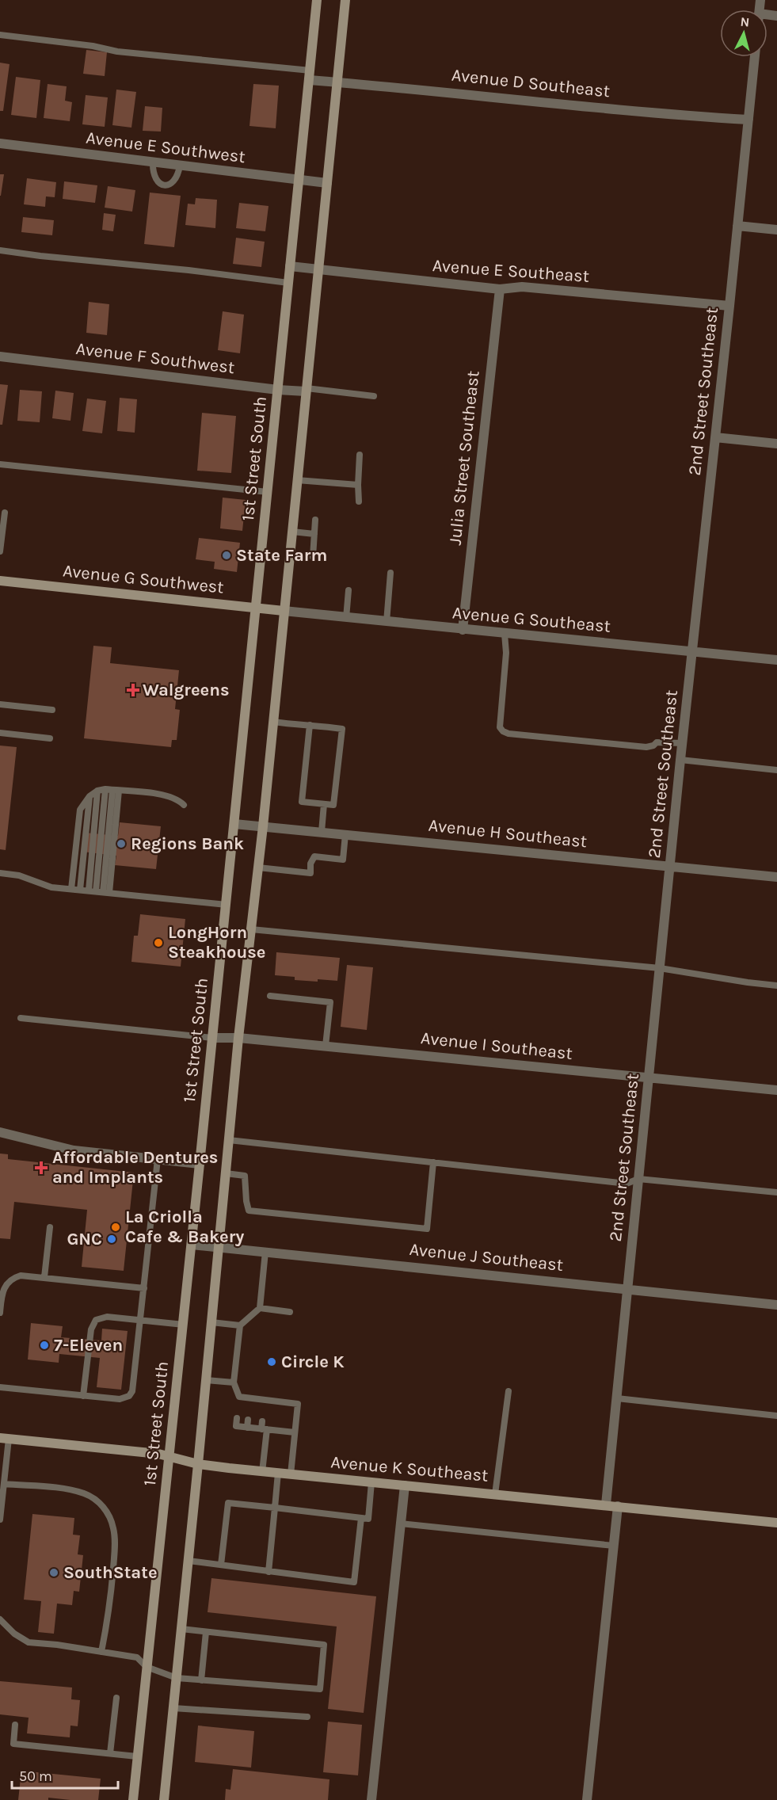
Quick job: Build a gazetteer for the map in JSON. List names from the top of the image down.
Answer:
{
  "streets": {
    "main road": ["1st Street South", "Avenue G Southwest", "Avenue K Southeast"],
    "street": [
      "Avenue D Southeast",
      "Avenue E Southwest",
      "Avenue E Southeast",
      "Avenue F Southwest",
      "2nd Street Southeast",
      "Julia Street Southeast",
      "Avenue G Southeast",
      "Avenue H Southeast",
      "Avenue I Southeast",
      "Avenue J Southeast"
    ]
  },
  "crossings": [
    ["Avenue D Southeast", "2nd Street Southeast"],
    ["Avenue D Southeast", "1st Street South"],
    ["Avenue E Southwest", "1st Street South"],
    ["Avenue E Southeast", "2nd Street Southeast"],
    ["Avenue E Southeast", "Julia Street Southeast"],
    ["Avenue E Southeast", "1st Street South"],
    ["Avenue F Southwest", "1st Street South"],
    ["2nd Street Southeast", "Avenue G Southeast"],
    ["2nd Street Southeast", "Avenue H Southeast"],
    ["2nd Street Southeast", "Avenue I Southeast"],
    ["2nd Street Southeast", "Avenue J Southeast"],
    ["2nd Street Southeast", "Avenue K Southeast"],
    ["Julia Street Southeast", "Avenue G Southeast"],
    ["1st Street South", "Avenue G Southwest"],
    ["1st Street South", "Avenue H Southeast"],
    ["1st Street South", "Avenue I Southeast"],
    ["1st Street South", "Avenue J Southeast"],
    ["1st Street South", "Avenue K Southeast"],
    ["Avenue G Southwest", "Avenue G Southeast"]
  ],
  "places": {
    "other": [
      "State Farm",
      "Regions Bank",
      "LongHorn Steakhouse",
      "La Criolla Cafe & Bakery",
      "GNC",
      "7-Eleven",
      "Circle K",
      "SouthState"
    ],
    "health": ["Walgreens", "Affordable Dentures and Implants"]
  },
  "scale_bar": "50 m",
  "north": "top"
}
